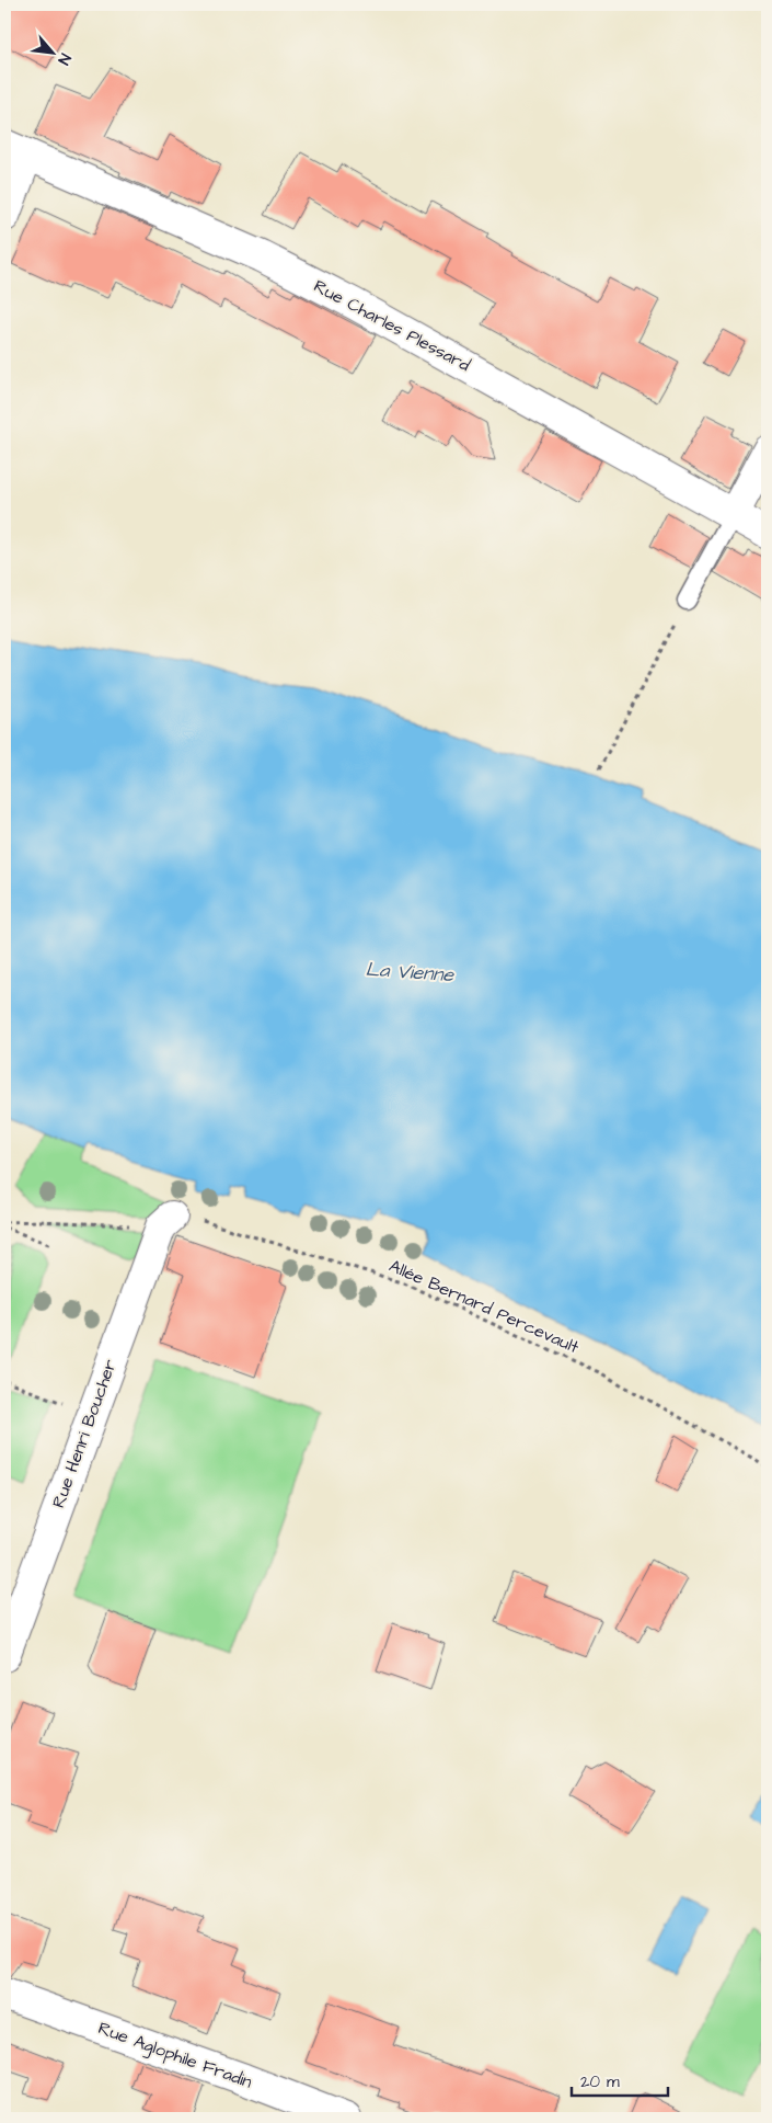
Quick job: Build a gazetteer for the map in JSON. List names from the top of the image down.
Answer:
{
  "streets": {
    "street": ["Rue Charles Plessard", "Rue Henri Boucher", "Rue Aglophile Fradin"],
    "path": ["Allée Bernard Percevault"]
  },
  "crossings": [
    ["Allée Bernard Percevault", "Rue Henri Boucher"]
  ],
  "water": ["La Vienne"],
  "scale_bar": "20 m",
  "north": "bottom right"
}
